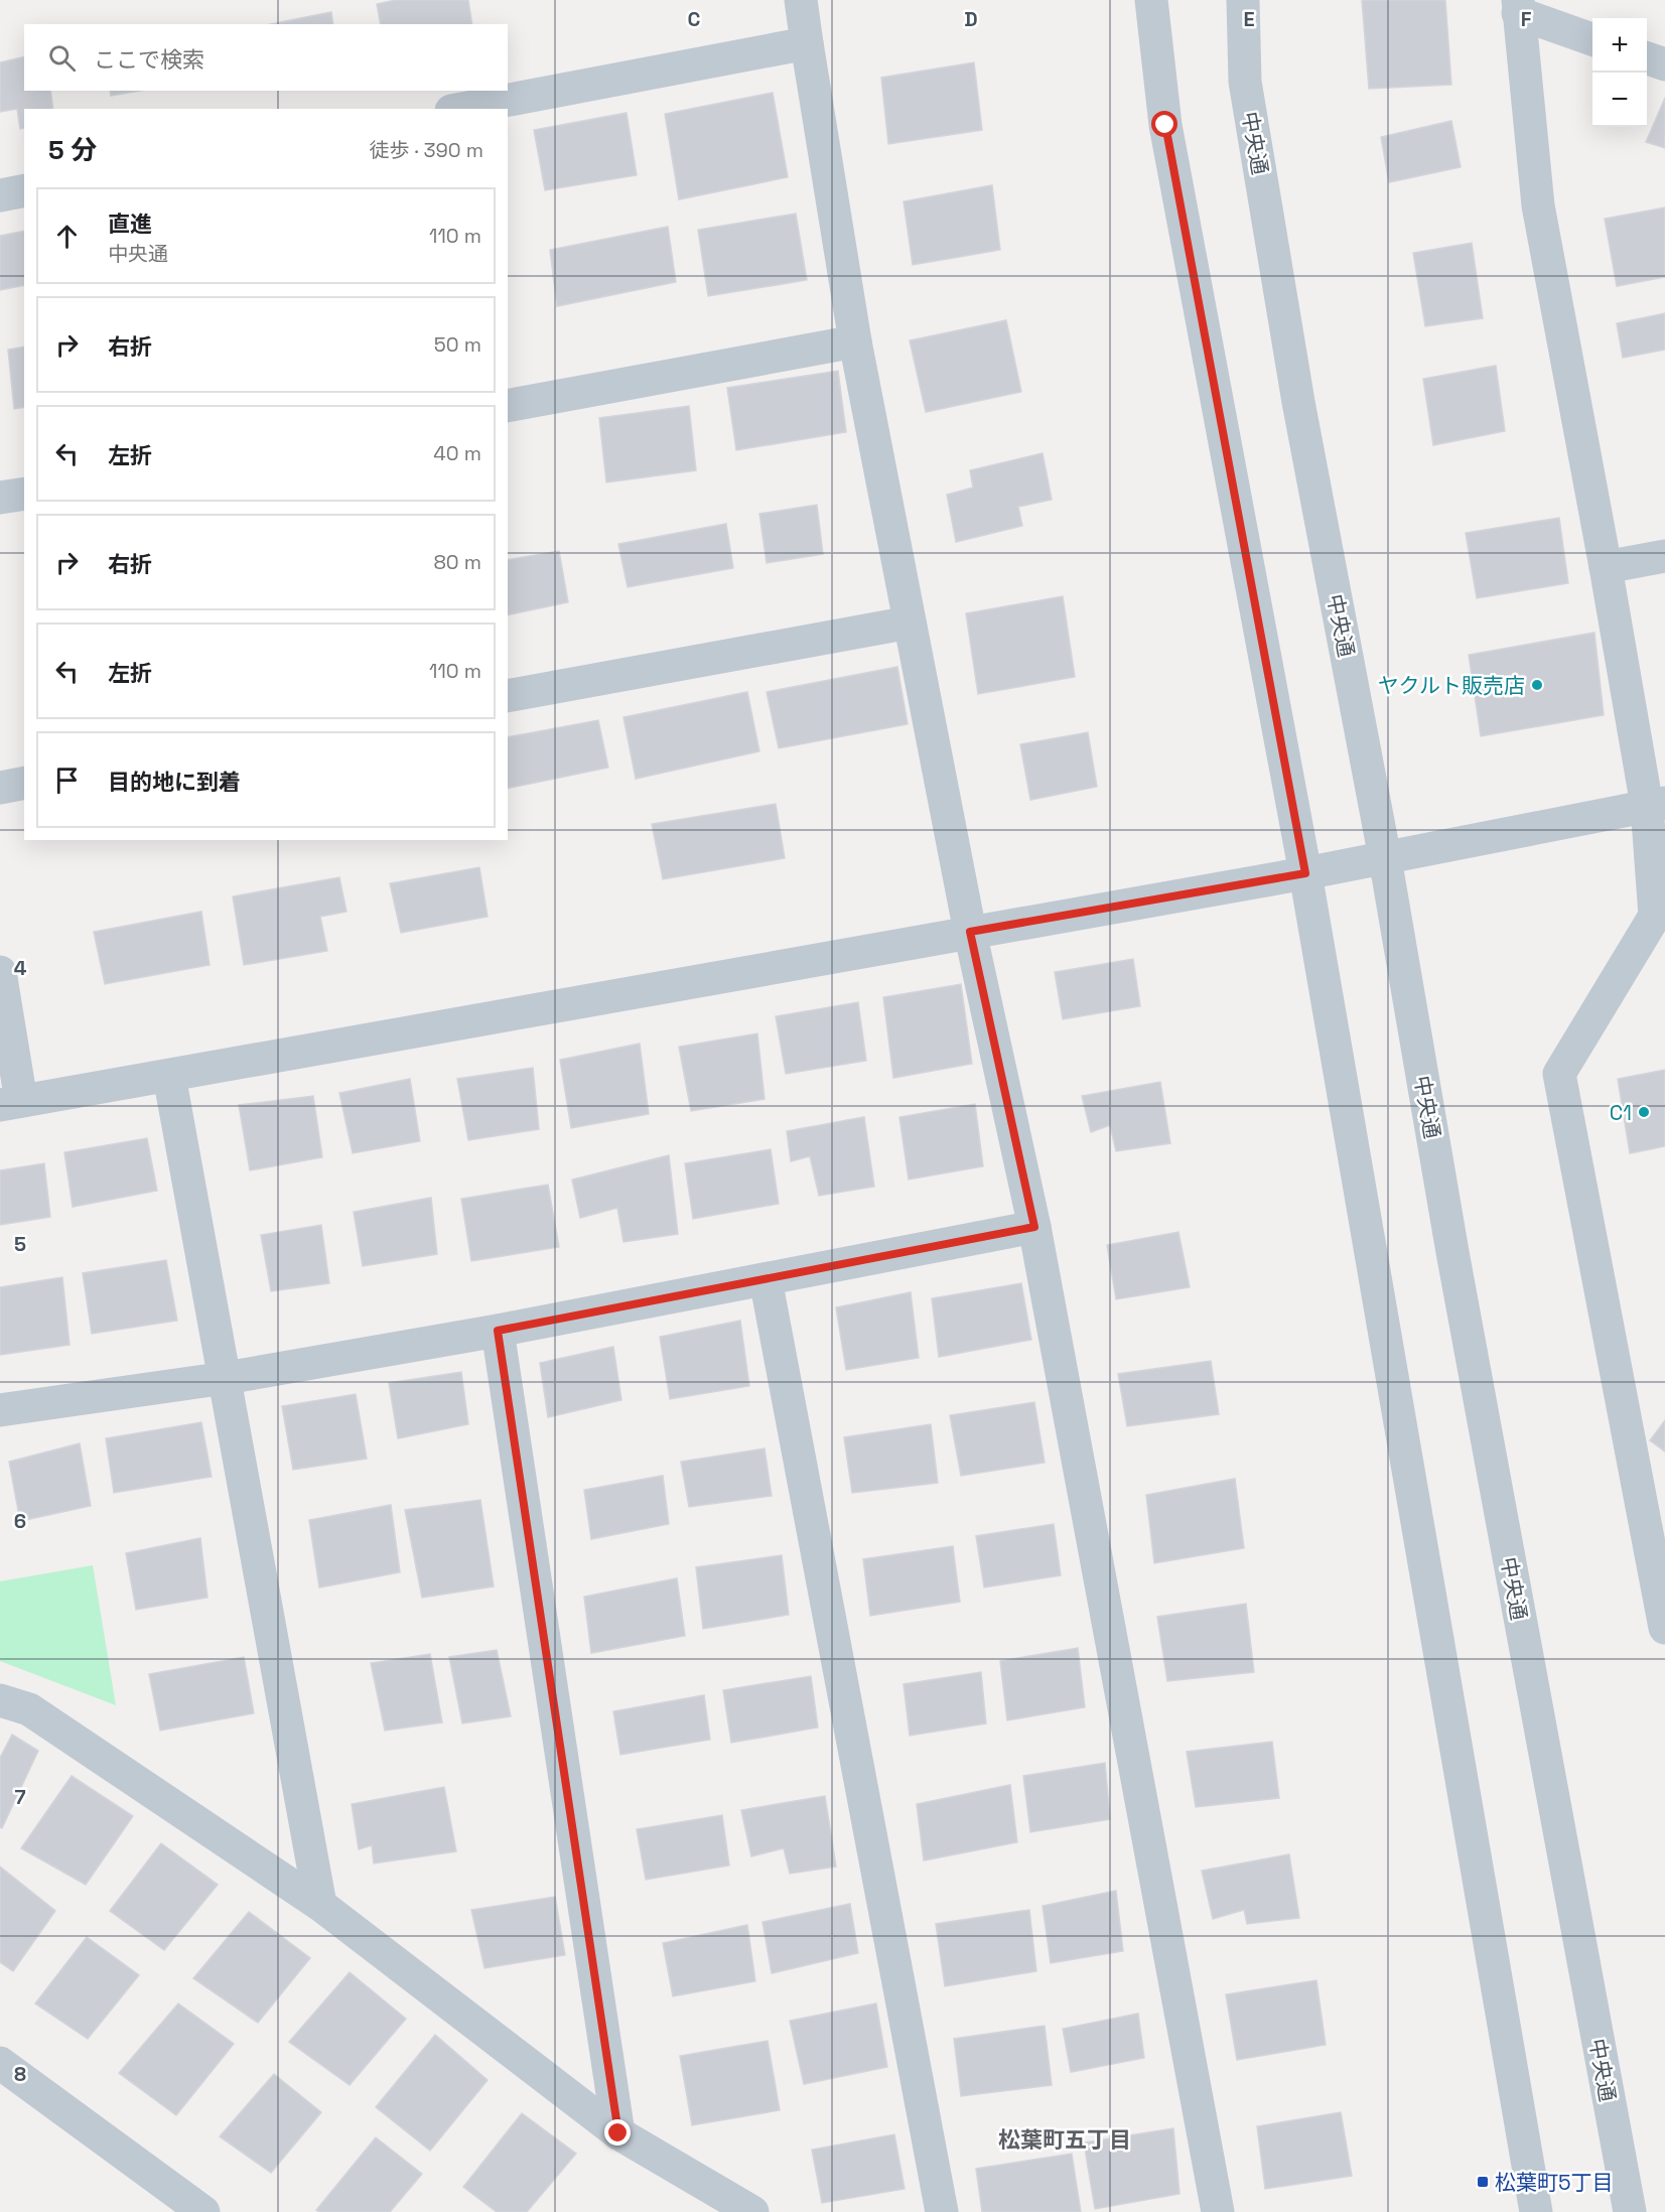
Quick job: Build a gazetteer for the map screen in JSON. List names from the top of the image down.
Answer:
{
  "streets": {
    "street": ["中央通"]
  },
  "districts": ["松葉町五丁目"],
  "places": {
    "other": ["ヤクルト販売店", "C1"],
    "transit": ["松葉町5丁目"]
  },
  "page": {
    "map_buttons": ["+", "−"],
    "search": "ここで検索",
    "heading": ["5 分", "徒歩 · 390 m"],
    "list": [
      ["直進", "中央通", "110 m"],
      ["右折", "50 m"],
      ["左折", "40 m"],
      ["右折", "80 m"],
      ["左折", "110 m"],
      "目的地に到着"
    ]
  },
  "grid": {
    "columns": [
      "C",
      "D",
      "E",
      "F"
    ],
    "rows": [
      "4",
      "5",
      "6",
      "7",
      "8"
    ]
  }
}
